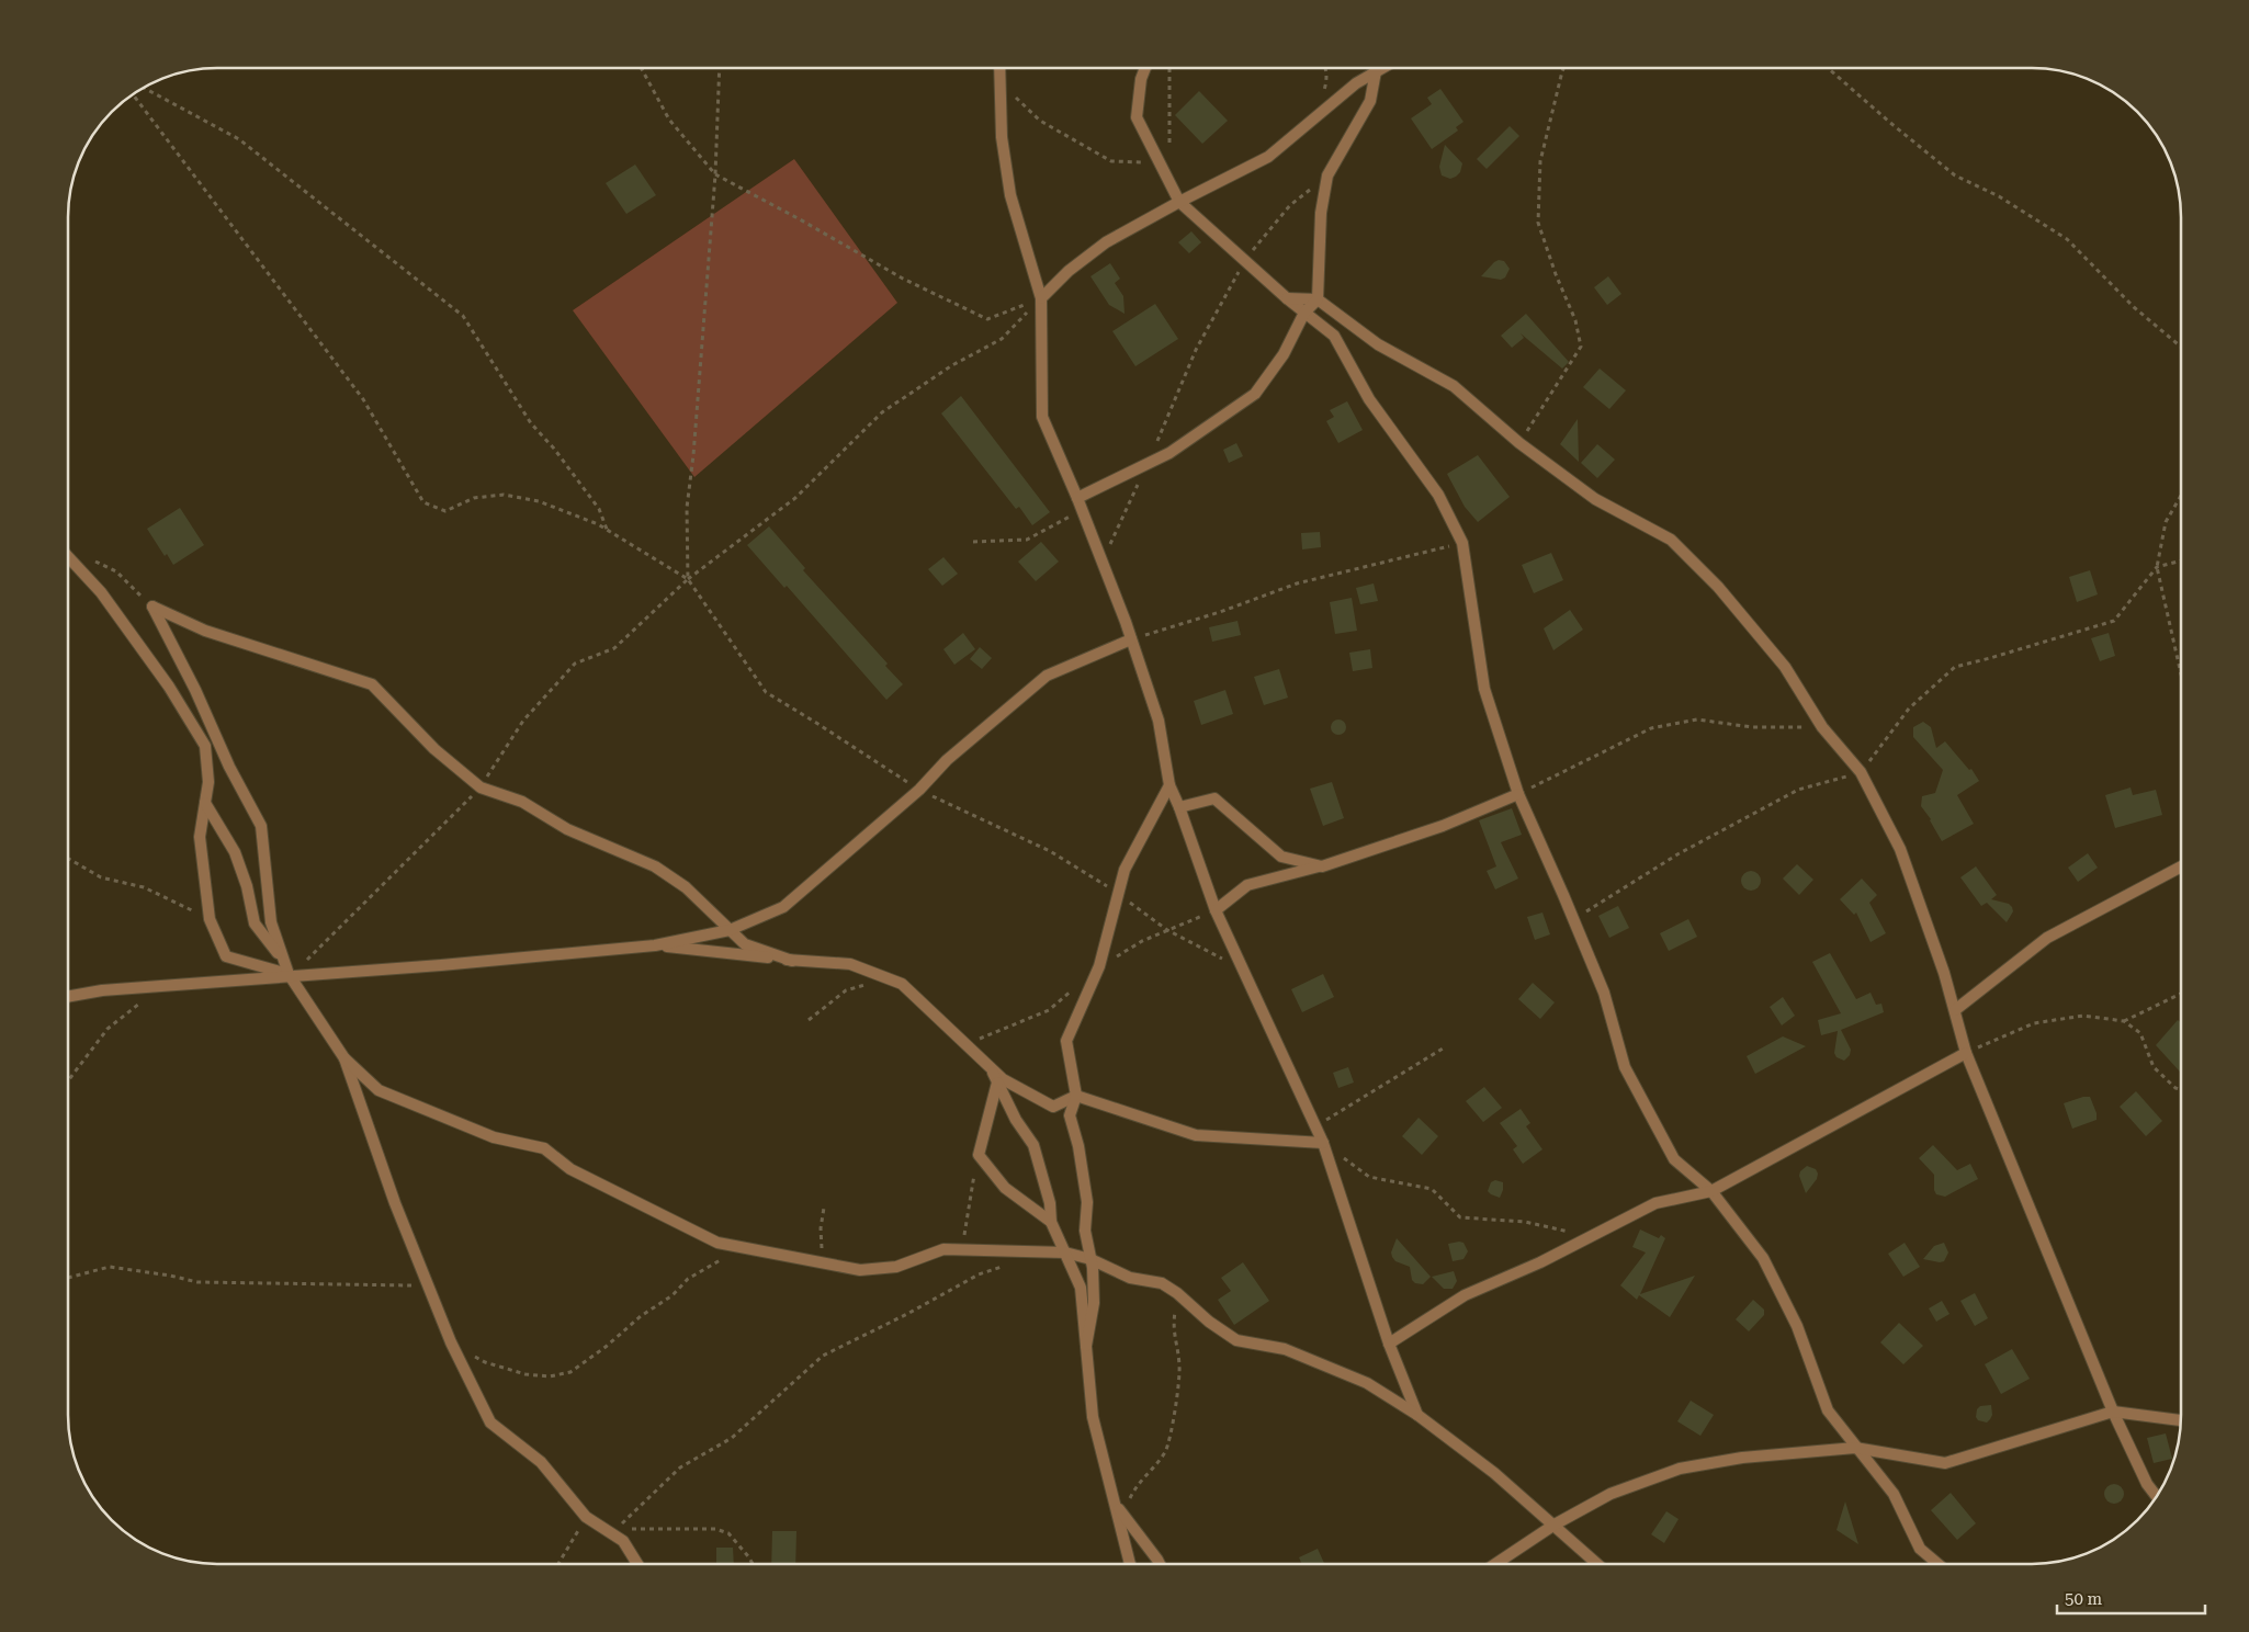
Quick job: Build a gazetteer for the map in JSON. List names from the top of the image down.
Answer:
{
  "scale_bar": "50 m"
}
